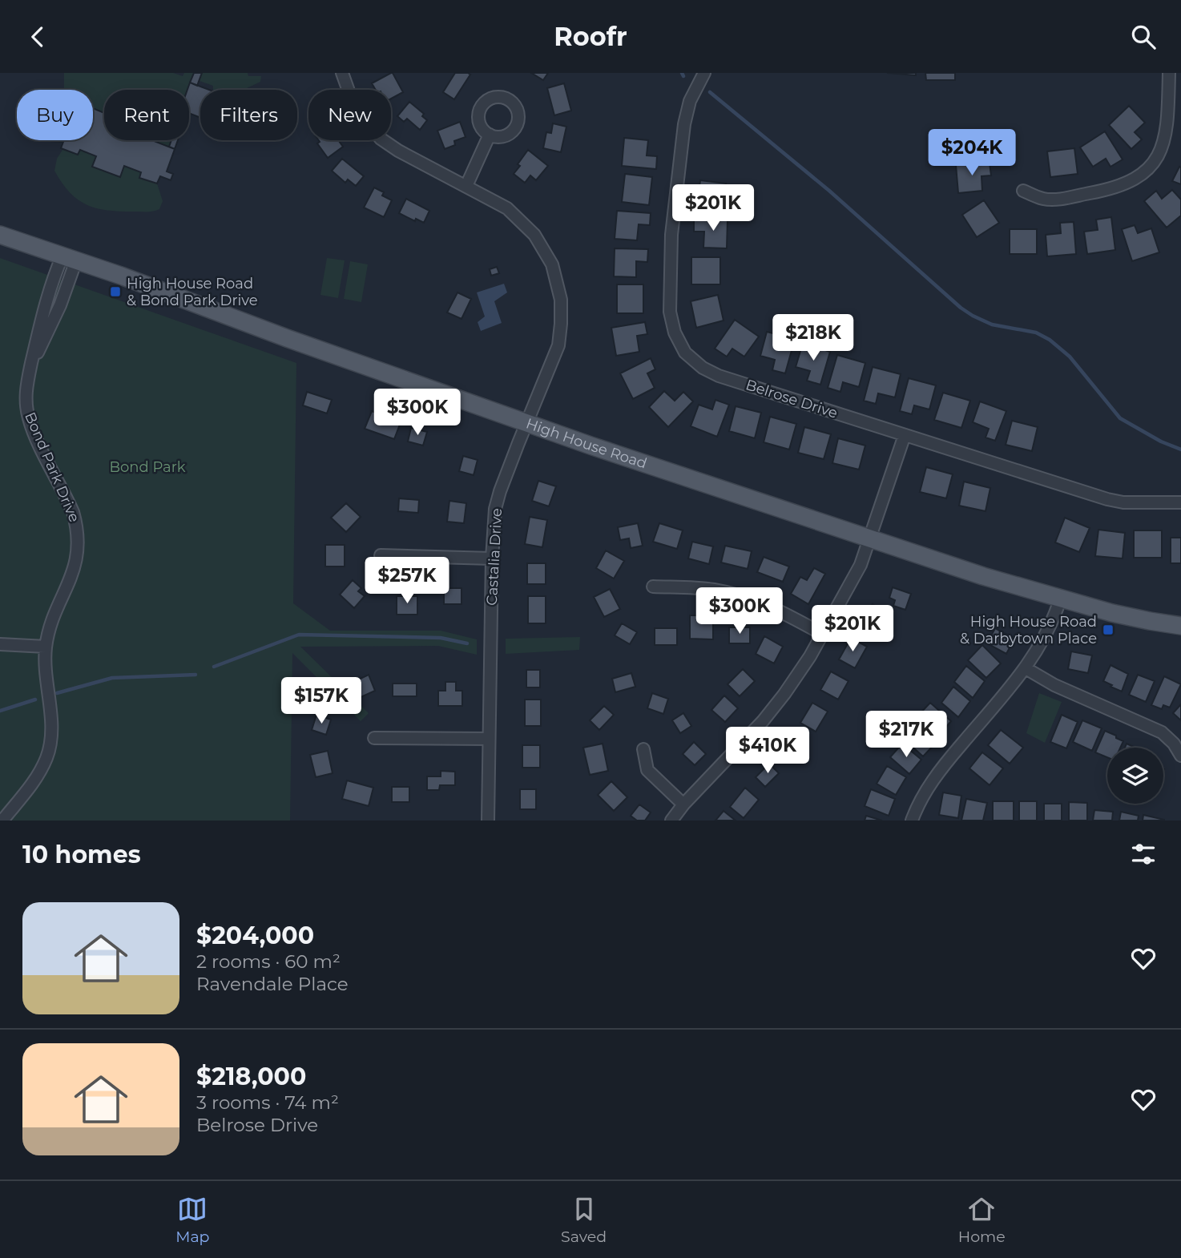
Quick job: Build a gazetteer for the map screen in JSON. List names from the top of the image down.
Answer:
{
  "streets": {
    "main road": ["High House Road"],
    "street": ["Belrose Drive", "Bond Park Drive", "Castalia Drive"]
  },
  "crossings": [
    ["High House Road", "Bond Park Drive"],
    ["High House Road", "Castalia Drive"]
  ],
  "parks": ["Bond Park"],
  "places": {
    "transit": ["High House Road & Bond Park Drive", "High House Road & Darbytown Place"]
  },
  "page": {
    "header": "Roofr",
    "chip": [
      "Buy",
      "Rent",
      "Filters",
      "New"
    ],
    "price": [
      "$204K",
      "$201K",
      "$218K",
      "$300K",
      "$257K",
      "$300K",
      "$201K",
      "$157K",
      "$217K",
      "$410K"
    ],
    "heading": "10 homes",
    "list": [
      {
        "name": "$204,000",
        "note": "2 rooms · 60 m² · Ravendale Place"
      },
      {
        "name": "$218,000",
        "note": "3 rooms · 74 m² · Belrose Drive"
      }
    ],
    "tabs": ["Map", "Saved", "Home"]
  }
}
